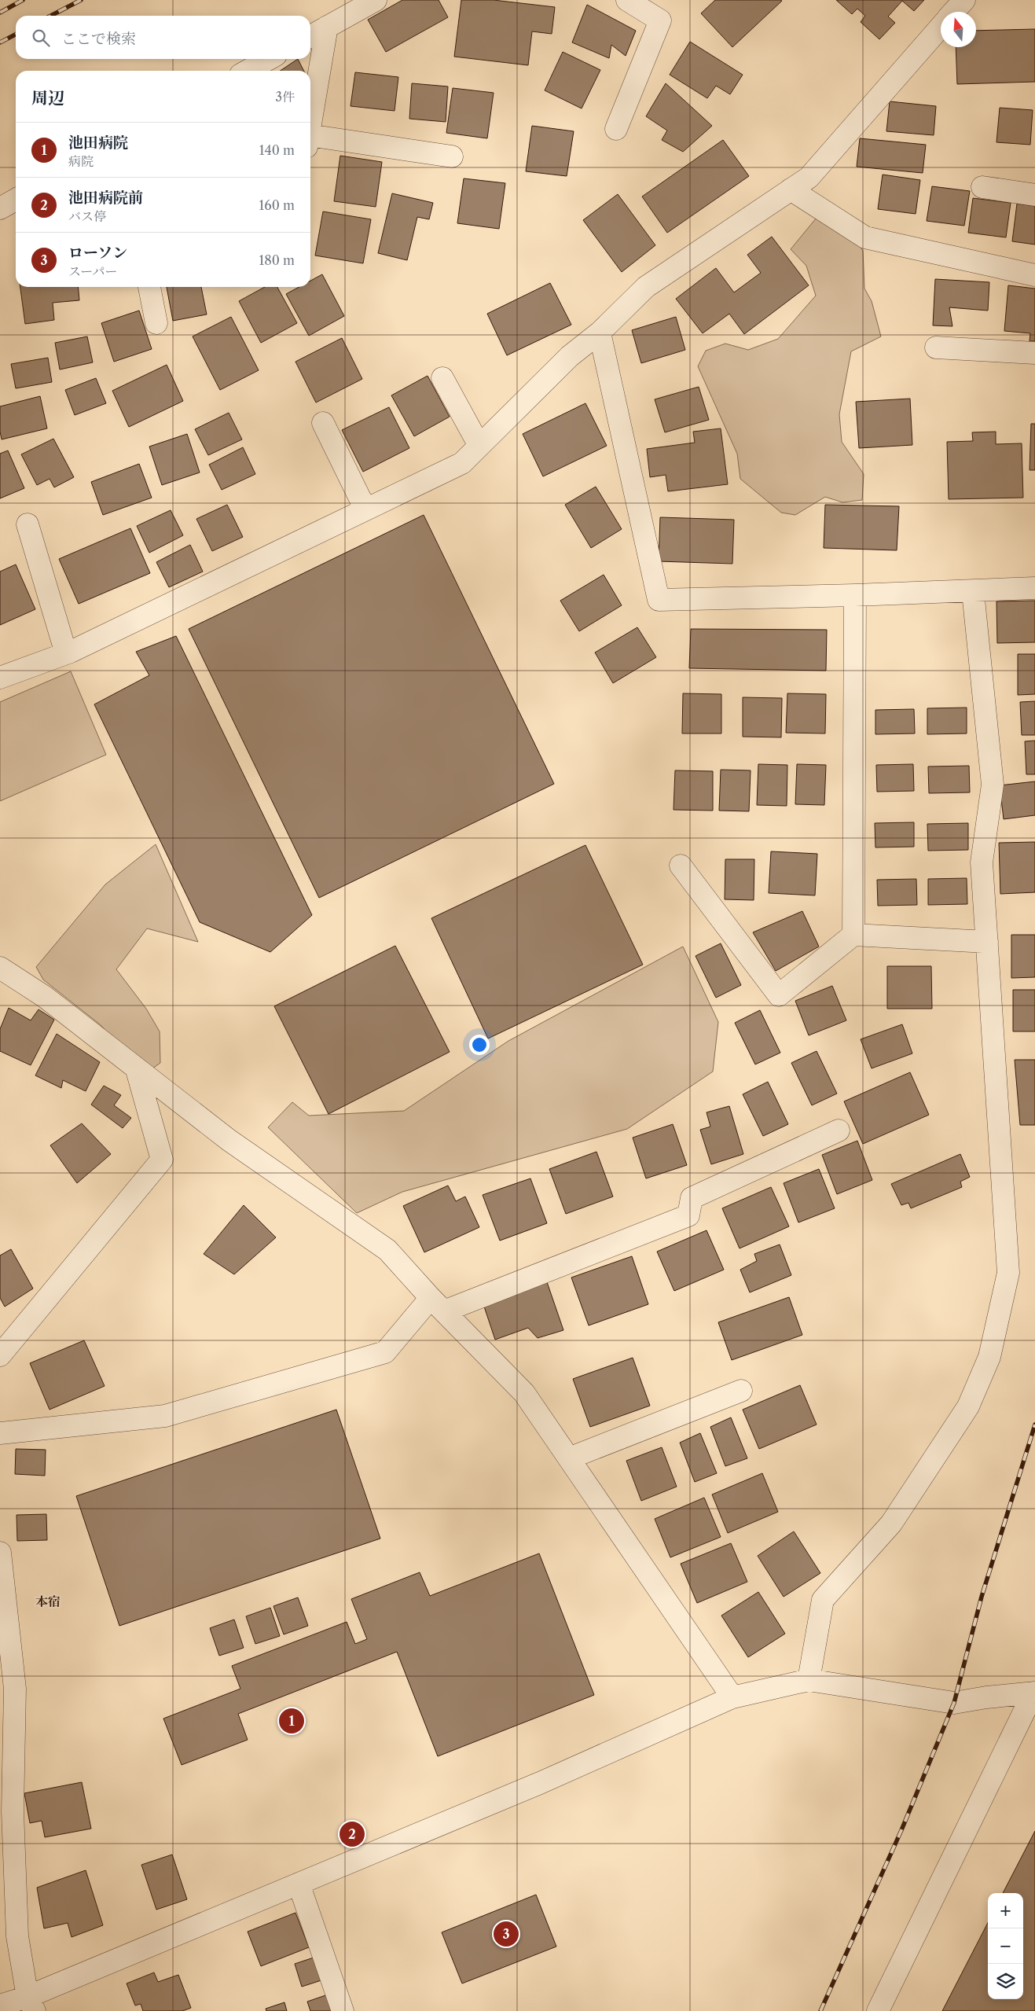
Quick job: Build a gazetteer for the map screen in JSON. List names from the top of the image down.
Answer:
{
  "districts": ["本宿"],
  "north": "top",
  "page": {
    "search": "ここで検索",
    "heading": ["周辺", "3件"],
    "list": [
      {
        "mark": "1",
        "name": "池田病院",
        "note": "病院",
        "value": "140 m"
      },
      {
        "mark": "2",
        "name": "池田病院前",
        "note": "バス停",
        "value": "160 m"
      },
      {
        "mark": "3",
        "name": "ローソン",
        "note": "スーパー",
        "value": "180 m"
      }
    ],
    "pins": ["1", "2", "3"],
    "map_buttons": ["+", "−"]
  }
}
